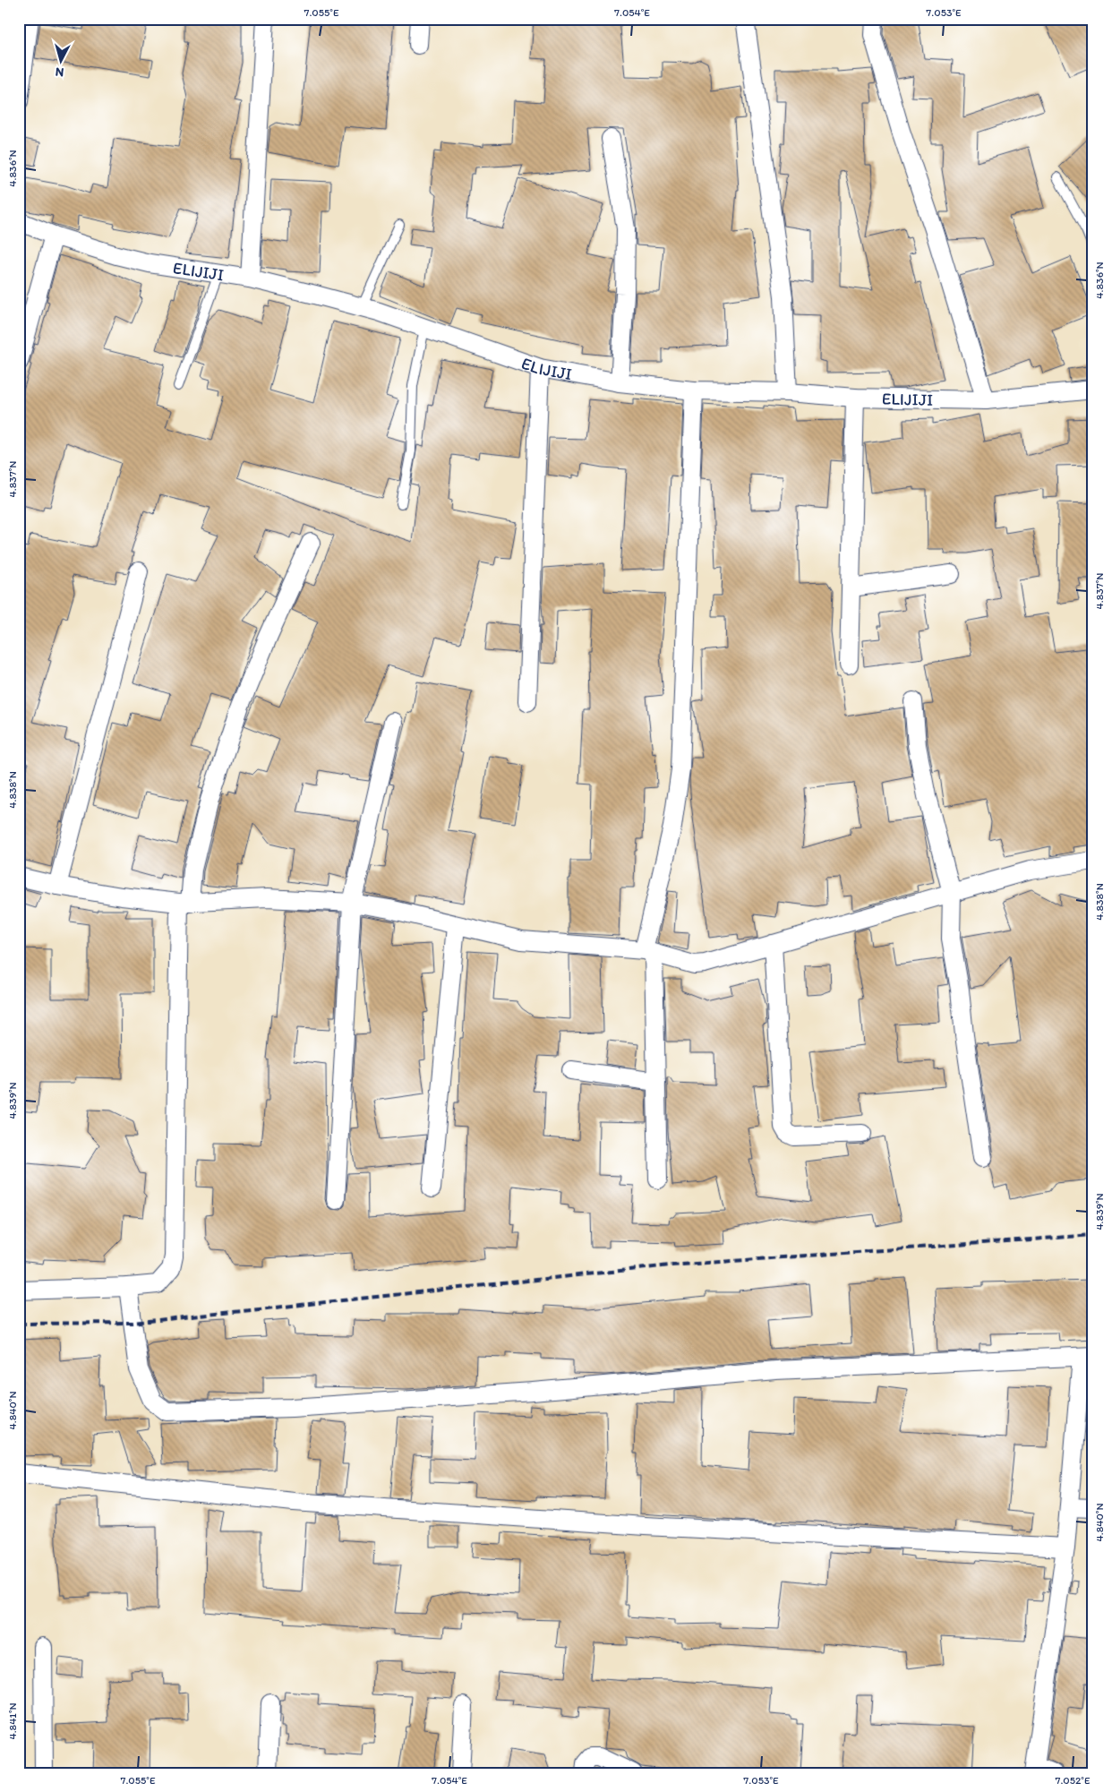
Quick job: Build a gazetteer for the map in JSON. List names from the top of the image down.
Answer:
{
  "streets": {
    "street": ["ELIJIJI"]
  },
  "north": "bottom",
  "coordinates": [
    "7.055°E",
    "7.054°E",
    "7.053°E",
    "4.836°N",
    "4.837°N",
    "4.838°N",
    "4.839°N",
    "4.840°N",
    "4.841°N",
    "7.052°E"
  ]
}
